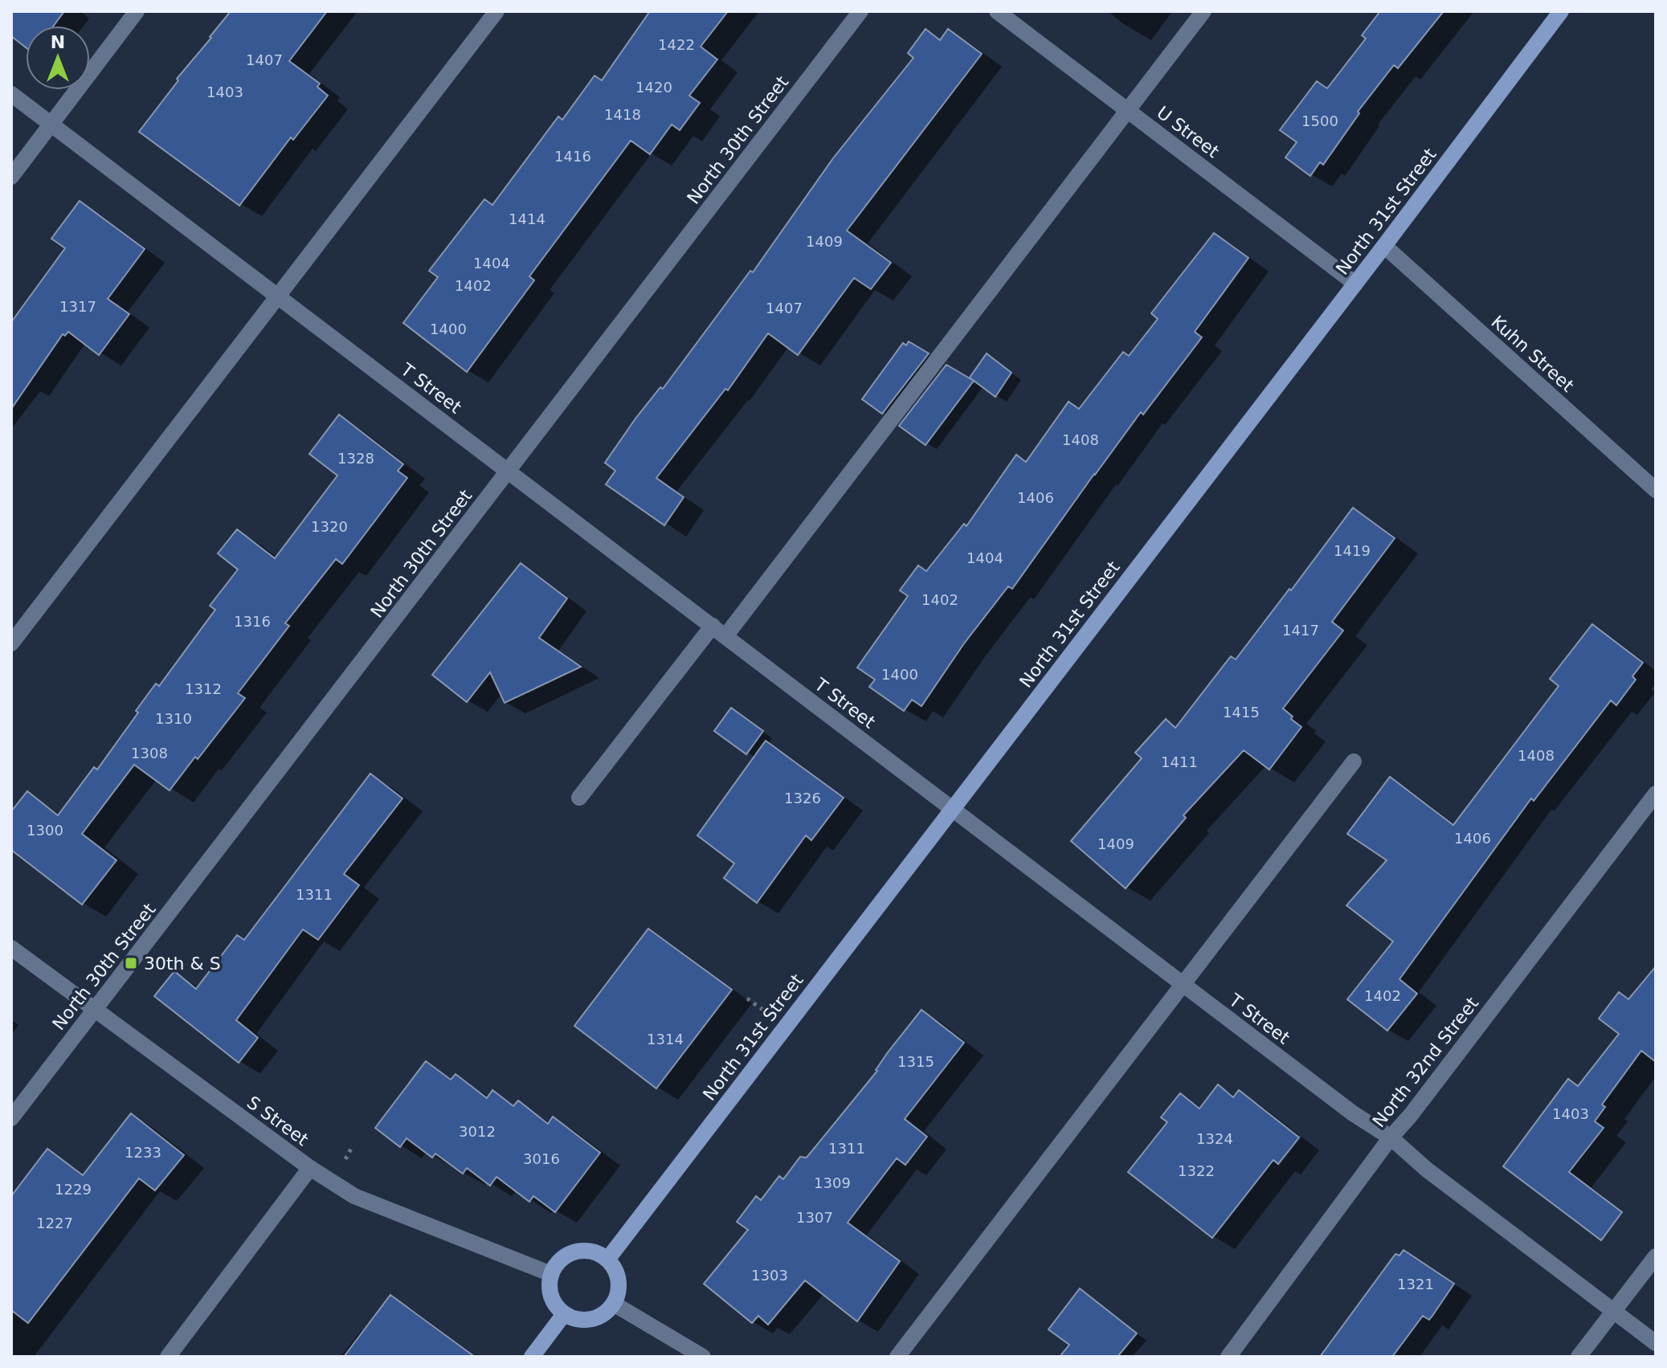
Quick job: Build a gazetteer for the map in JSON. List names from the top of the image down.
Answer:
{
  "streets": {
    "street": [
      "U Street",
      "North 30th Street",
      "North 31st Street",
      "Kuhn Street",
      "T Street",
      "North 32nd Street",
      "S Street"
    ]
  },
  "crossings": [
    ["U Street", "North 31st Street"],
    ["North 30th Street", "T Street"],
    ["North 30th Street", "S Street"],
    ["North 31st Street", "Kuhn Street"],
    ["North 31st Street", "T Street"],
    ["North 31st Street", "S Street"],
    ["T Street", "North 32nd Street"]
  ],
  "places": {
    "transit": ["30th & S"]
  },
  "house_numbers": [
    "1422",
    "1407",
    "1420",
    "1403",
    "1418",
    "1500",
    "1416",
    "1414",
    "1409",
    "1404",
    "1402",
    "1317",
    "1407",
    "1400",
    "1408",
    "1328",
    "1406",
    "1320",
    "1419",
    "1404",
    "1402",
    "1316",
    "1417",
    "1400",
    "1312",
    "1415",
    "1310",
    "1308",
    "1408",
    "1411",
    "1326",
    "1300",
    "1406",
    "1409",
    "1311",
    "1402",
    "1314",
    "1315",
    "1403",
    "3012",
    "1324",
    "1311",
    "1233",
    "3016",
    "1322",
    "1309",
    "1229",
    "1307",
    "1227",
    "1303",
    "1321"
  ],
  "north": "top"
}
